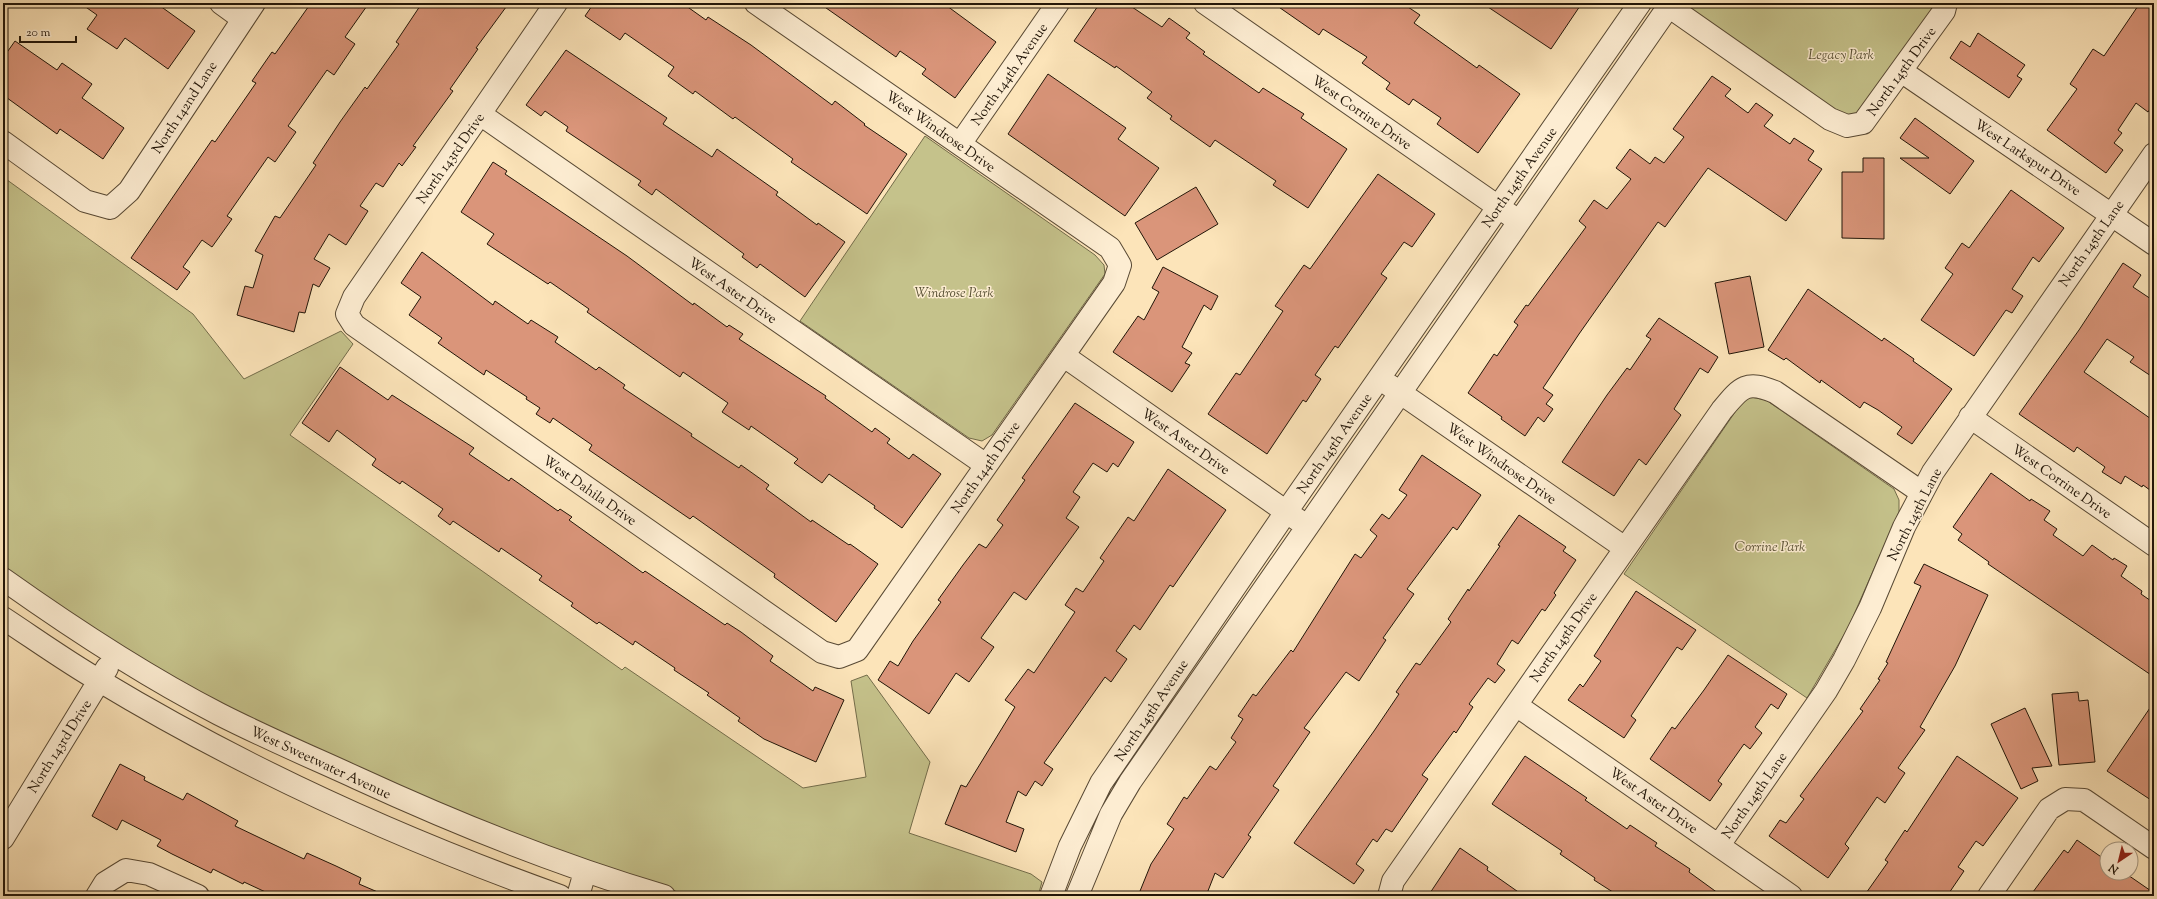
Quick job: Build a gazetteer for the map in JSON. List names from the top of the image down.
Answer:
{
  "streets": {
    "street": [
      "North 145th Drive",
      "North 144th Avenue",
      "North 142nd Lane",
      "West Corrine Drive",
      "West Windrose Drive",
      "West Larkspur Drive",
      "North 143rd Drive",
      "North 145th Avenue",
      "North 145th Lane",
      "West Aster Drive",
      "North 144th Drive",
      "West Dahila Drive",
      "West Sweetwater Avenue"
    ]
  },
  "crossings": [
    ["North 145th Drive", "West Windrose Drive"],
    ["North 145th Drive", "West Larkspur Drive"],
    ["North 145th Drive", "North 145th Avenue"],
    ["North 145th Drive", "North 145th Lane"],
    ["North 145th Drive", "West Aster Drive"],
    ["North 144th Avenue", "West Windrose Drive"],
    ["West Corrine Drive", "North 145th Avenue"],
    ["West Corrine Drive", "North 145th Lane"],
    ["West Windrose Drive", "North 145th Avenue"],
    ["West Windrose Drive", "North 144th Drive"],
    ["West Larkspur Drive", "North 145th Lane"],
    ["North 143rd Drive", "West Aster Drive"],
    ["North 143rd Drive", "West Dahila Drive"],
    ["North 143rd Drive", "West Sweetwater Avenue"],
    ["North 145th Avenue", "West Aster Drive"],
    ["North 145th Lane", "West Aster Drive"],
    ["West Aster Drive", "North 144th Drive"],
    ["North 144th Drive", "West Dahila Drive"]
  ],
  "parks": ["Legacy Park", "Windrose Park", "Corrine Park"],
  "scale_bar": "20 m",
  "north": "bottom left"
}
